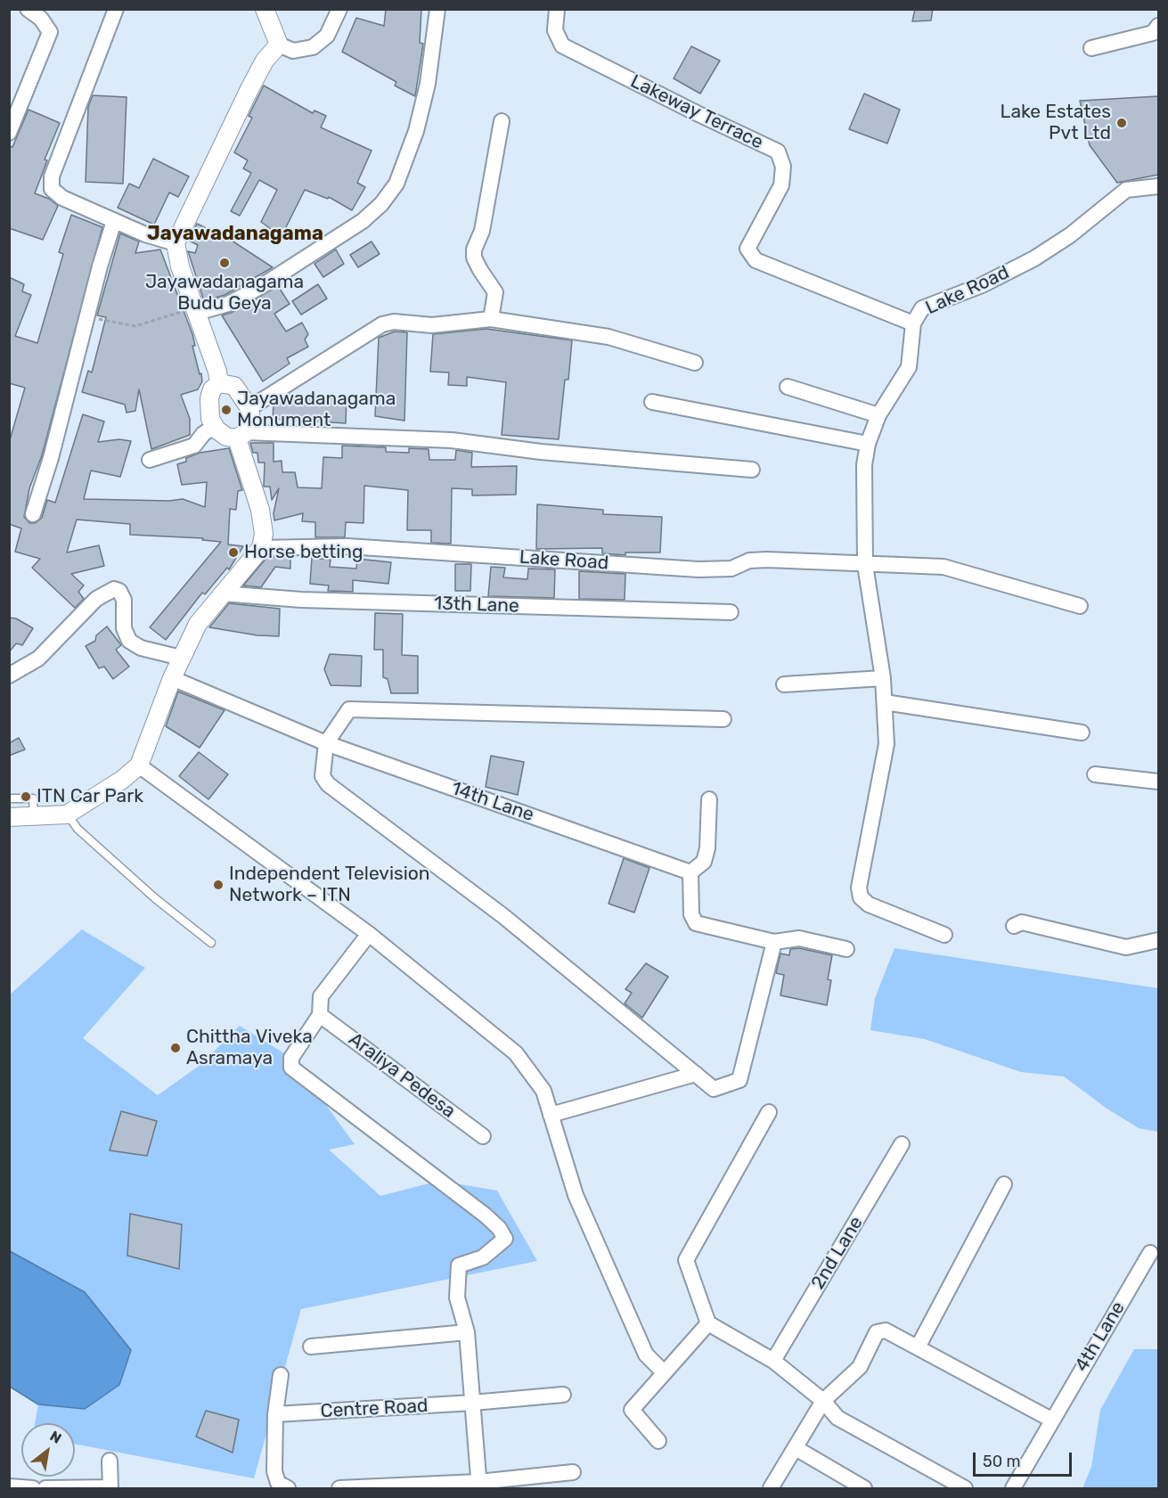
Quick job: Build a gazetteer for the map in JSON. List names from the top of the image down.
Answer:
{
  "streets": {
    "street": [
      "Lakeway Terrace",
      "Lake Road",
      "13th Lane",
      "14th Lane",
      "Araliya Pedesa",
      "2nd Lane",
      "4th Lane",
      "Centre Road"
    ]
  },
  "crossings": [
    ["Lakeway Terrace", "Lake Road"]
  ],
  "districts": ["Jayawadanagama"],
  "places": [
    "Lake Estates Pvt Ltd",
    "Jayawadanagama Budu Geya",
    "Jayawadanagama Monument",
    "Horse betting",
    "ITN Car Park",
    "Independent Television Network – ITN",
    "Chittha Viveka Asramaya"
  ],
  "scale_bar": "50 m",
  "north": "top right"
}
